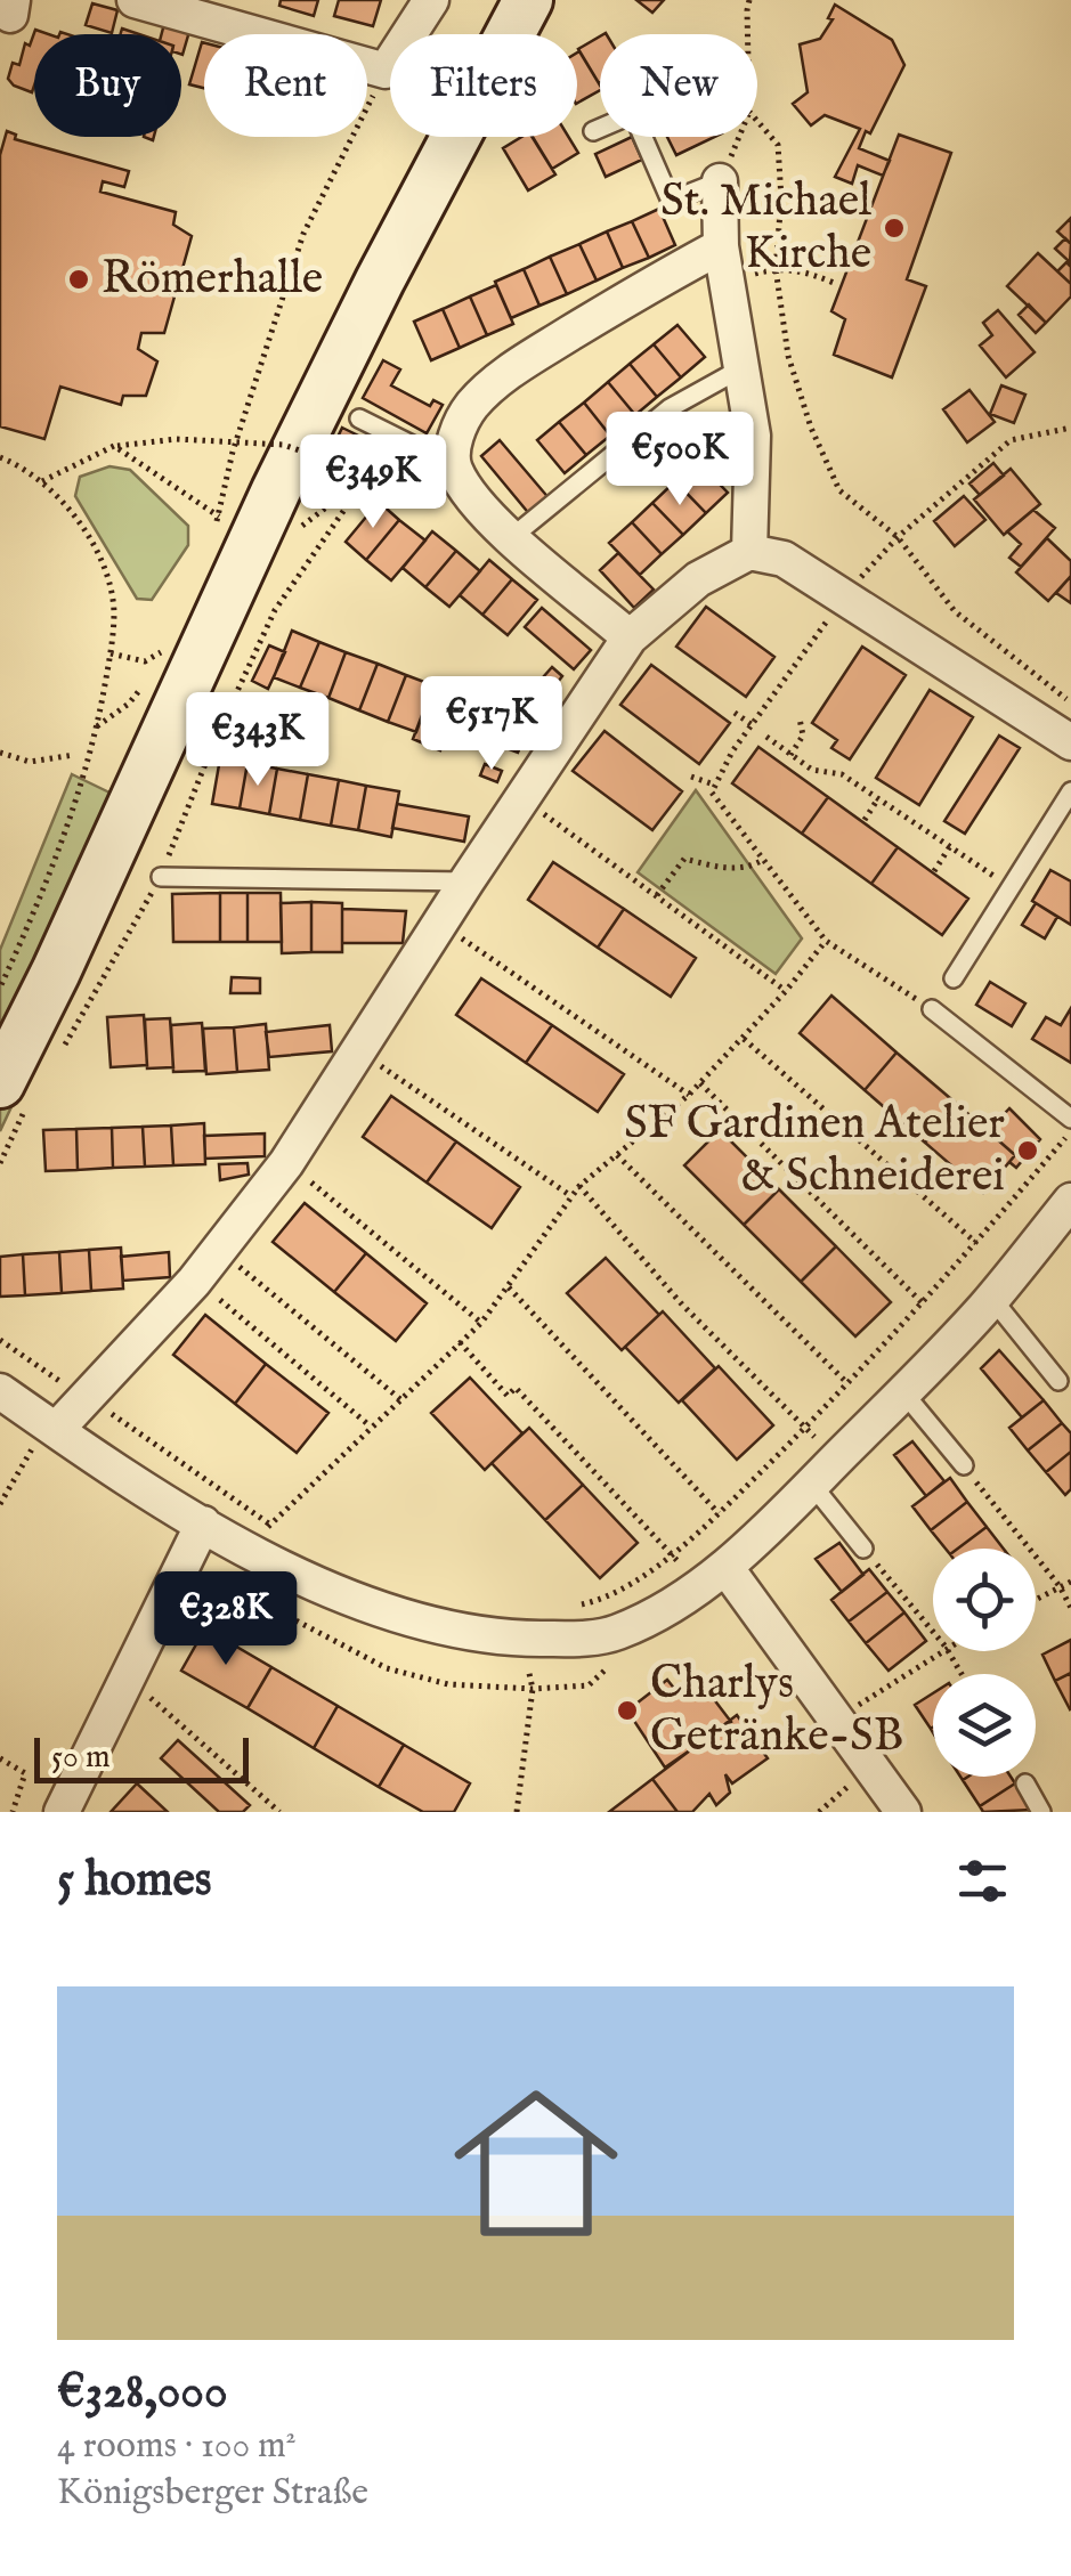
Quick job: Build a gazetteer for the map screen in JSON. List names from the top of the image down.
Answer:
{
  "places": [
    "St. Michael Kirche",
    "Römerhalle",
    "SF Gardinen Atelier & Schneiderei",
    "Charlys Getränke-SB"
  ],
  "scale_bar": "50 m",
  "page": {
    "chip": [
      "Buy",
      "Rent",
      "Filters",
      "New"
    ],
    "price": [
      "€500K",
      "€349K",
      "€517K",
      "€343K",
      "€328K"
    ],
    "scale": "50 m",
    "heading": "5 homes",
    "list": [
      {
        "name": "€328,000",
        "note": "4 rooms · 100 m² · Königsberger Straße"
      }
    ]
  }
}
